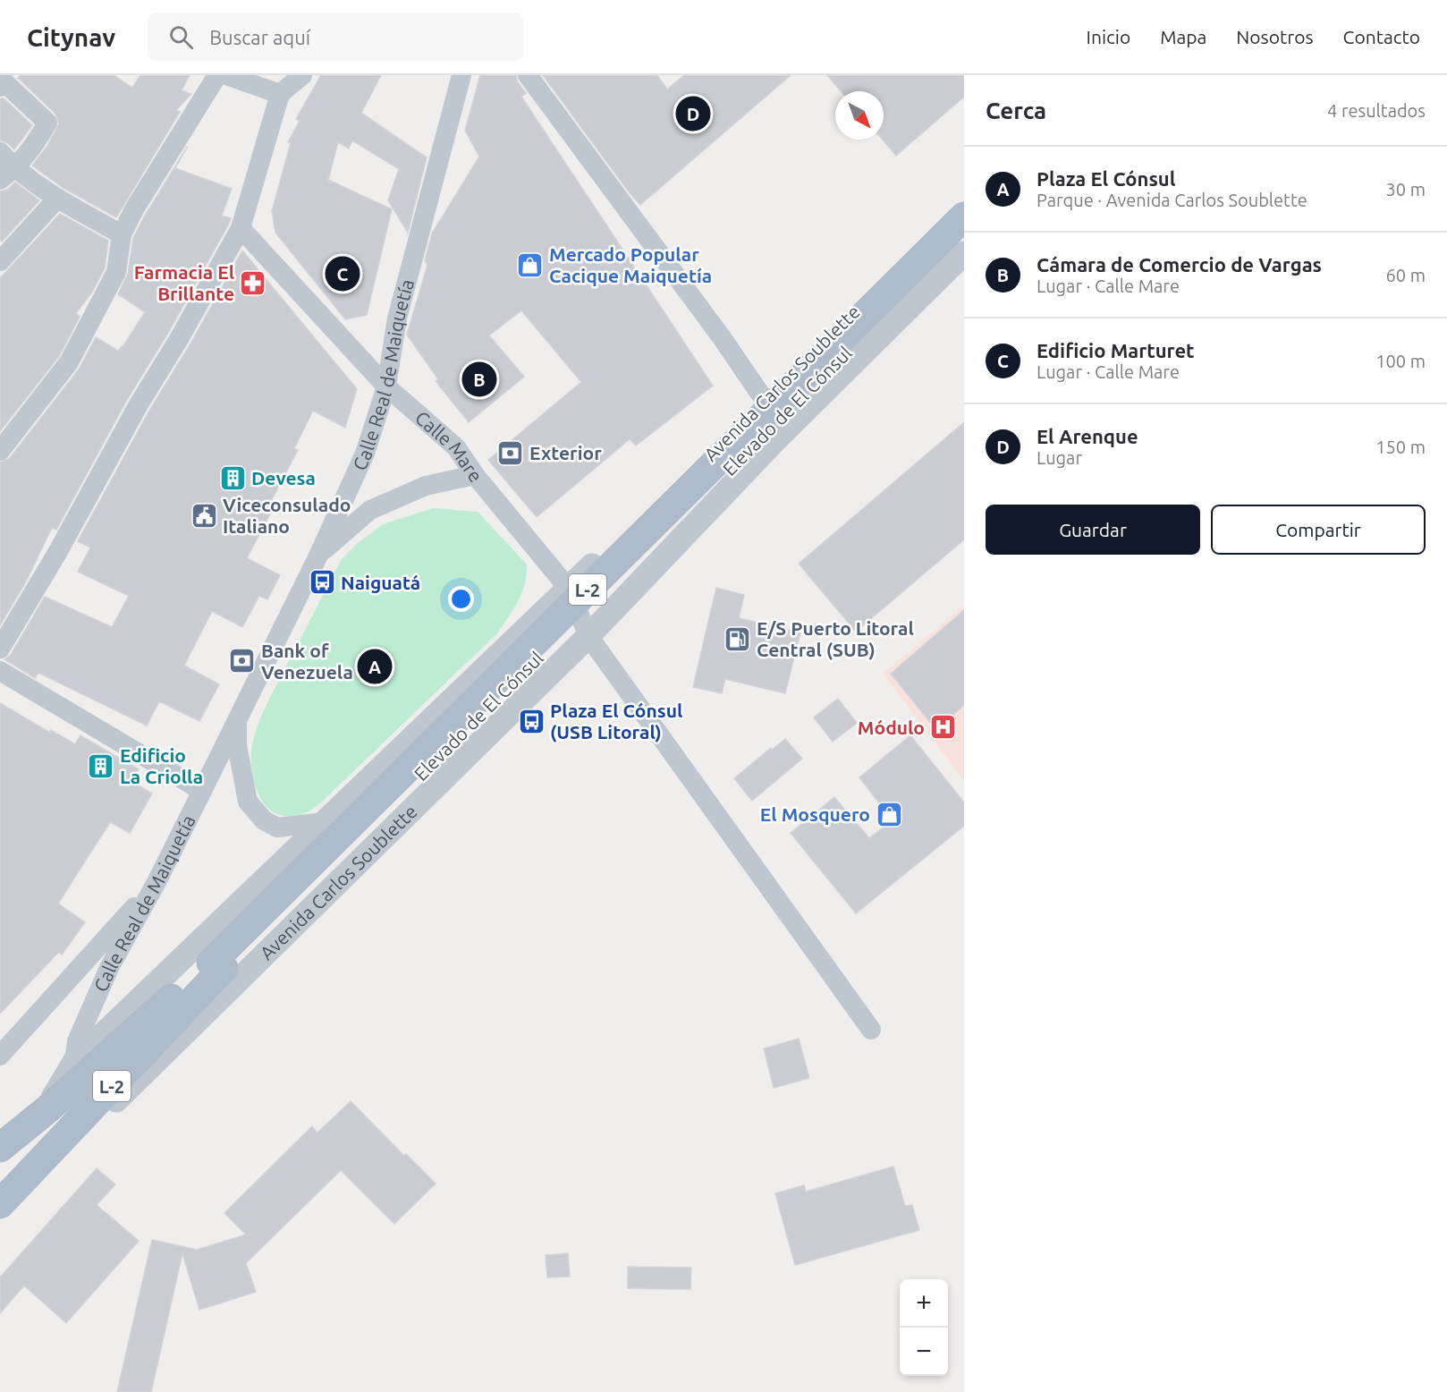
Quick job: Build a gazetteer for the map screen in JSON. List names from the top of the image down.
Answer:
{
  "streets": {
    "main road": ["Avenida Carlos Soublette", "Elevado de El Cónsul", "L-2"],
    "street": ["Calle Real de Maiquetía", "Calle Mare"]
  },
  "crossings": [
    ["Calle Real de Maiquetía", "Avenida Carlos Soublette"],
    ["Calle Real de Maiquetía", "Calle Mare"],
    ["Avenida Carlos Soublette", "Elevado de El Cónsul"],
    ["Avenida Carlos Soublette", "Calle Mare"]
  ],
  "places": {
    "shop": ["Mercado Popular Cacique Maiquetía", "El Mosquero"],
    "pharmacy": ["Farmacia El Brillante"],
    "bank": ["Exterior", "Bank of Venezuela"],
    "building": ["Devesa", "Edificio La Criolla"],
    "public building": ["Viceconsulado Italiano"],
    "bus stop": ["Naiguatá", "Plaza El Cónsul (USB Litoral)"],
    "fuel station": ["E/S Puerto Litoral Central (SUB)"],
    "hospital": ["Módulo"]
  },
  "north": "bottom right",
  "page": {
    "header": "Citynav",
    "search": "Buscar aquí",
    "nav": [
      "Inicio",
      "Mapa",
      "Nosotros",
      "Contacto"
    ],
    "heading": ["Cerca", "4 resultados"],
    "pins": [
      "D",
      "C",
      "B",
      "A"
    ],
    "list": [
      {
        "mark": "A",
        "name": "Plaza El Cónsul",
        "note": "Parque · Avenida Carlos Soublette",
        "value": "30 m"
      },
      {
        "mark": "B",
        "name": "Cámara de Comercio de Vargas",
        "note": "Lugar · Calle Mare",
        "value": "60 m"
      },
      {
        "mark": "C",
        "name": "Edificio Marturet",
        "note": "Lugar · Calle Mare",
        "value": "100 m"
      },
      {
        "mark": "D",
        "name": "El Arenque",
        "note": "Lugar",
        "value": "150 m"
      }
    ],
    "buttons": ["Guardar", "Compartir"],
    "map_buttons": ["+", "−"]
  }
}
